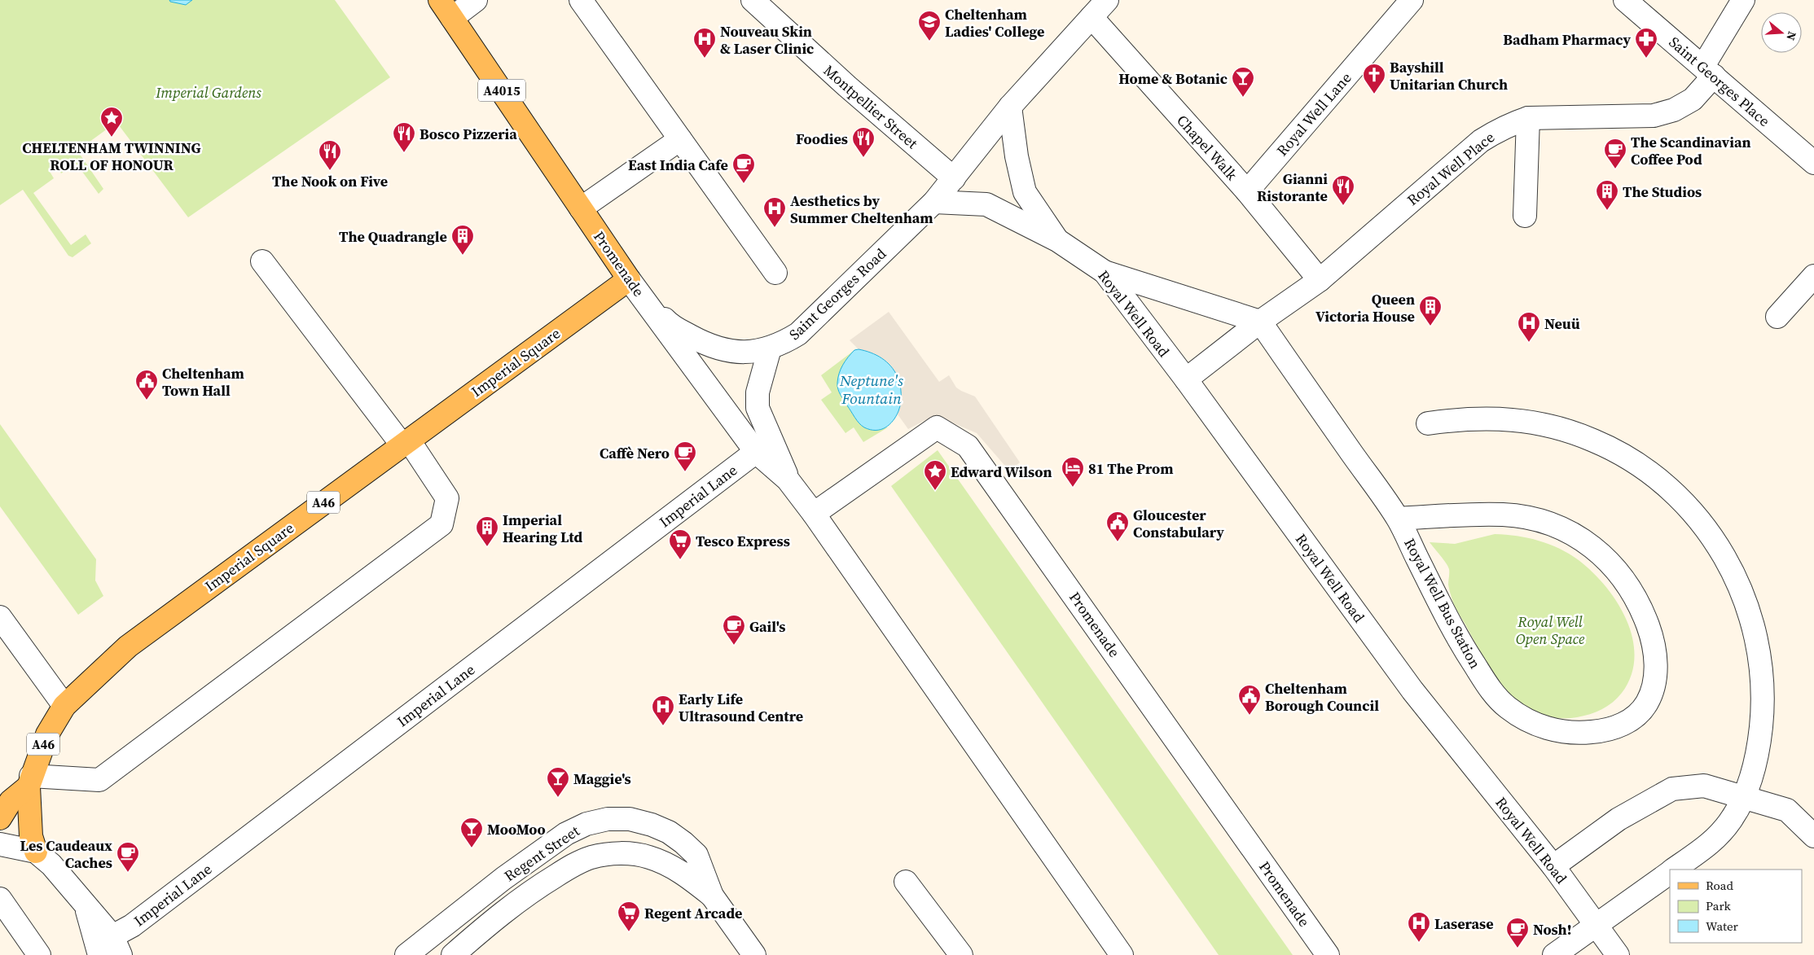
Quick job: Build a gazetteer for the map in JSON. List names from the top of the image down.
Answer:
{
  "streets": {
    "main road": [
      "A4015",
      "Promenade",
      "Imperial Square",
      "A46"
    ],
    "street": [
      "Saint Georges Place",
      "Montpellier Street",
      "Royal Well Lane",
      "Chapel Walk",
      "Royal Well Place",
      "Saint Georges Road",
      "Royal Well Road",
      "Imperial Lane",
      "Royal Well Bus Station",
      "Regent Street"
    ]
  },
  "crossings": [
    ["Saint Georges Place", "Royal Well Place"],
    ["Montpellier Street", "Saint Georges Road"],
    ["Royal Well Lane", "Chapel Walk"],
    ["Chapel Walk", "Royal Well Place"],
    ["Chapel Walk", "Saint Georges Road"],
    ["Royal Well Place", "Royal Well Road"],
    ["Royal Well Place", "Royal Well Bus Station"],
    ["Promenade", "Saint Georges Road"],
    ["Promenade", "Imperial Square"],
    ["Promenade", "Imperial Lane"],
    ["Saint Georges Road", "Royal Well Road"],
    ["Saint Georges Road", "Imperial Square"],
    ["Imperial Square", "A46"]
  ],
  "water": ["Neptune's Fountain"],
  "parks": ["Imperial Gardens", "Royal Well Open Space"],
  "places": {
    "school or university": ["Cheltenham Ladies' College"],
    "hospital": [
      "Nouveau Skin & Laser Clinic",
      "Aesthetics by Summer Cheltenham",
      "Neuü",
      "Early Life Ultrasound Centre",
      "Laserase"
    ],
    "pharmacy": ["Badham Pharmacy"],
    "church": ["Bayshill Unitarian Church"],
    "bar": ["Home & Botanic", "Maggie's", "MooMoo"],
    "place": ["CHELTENHAM TWINNING ROLL OF HONOUR", "Edward Wilson"],
    "restaurant": [
      "Bosco Pizzeria",
      "Foodies",
      "The Nook on Five",
      "Gianni Ristorante"
    ],
    "cafe": [
      "The Scandinavian Coffee Pod",
      "East India Cafe",
      "Caffè Nero",
      "Gail's",
      "Les Caudeaux Caches",
      "Nosh!"
    ],
    "building": [
      "The Studios",
      "The Quadrangle",
      "Queen Victoria House",
      "Imperial Hearing Ltd"
    ],
    "public building": ["Cheltenham Town Hall", "Gloucester Constabulary", "Cheltenham Borough Council"],
    "hotel": ["81 The Prom"],
    "supermarket": ["Tesco Express", "Regent Arcade"]
  },
  "legend": ["Road", "Park", "Water"],
  "north": "right"
}
